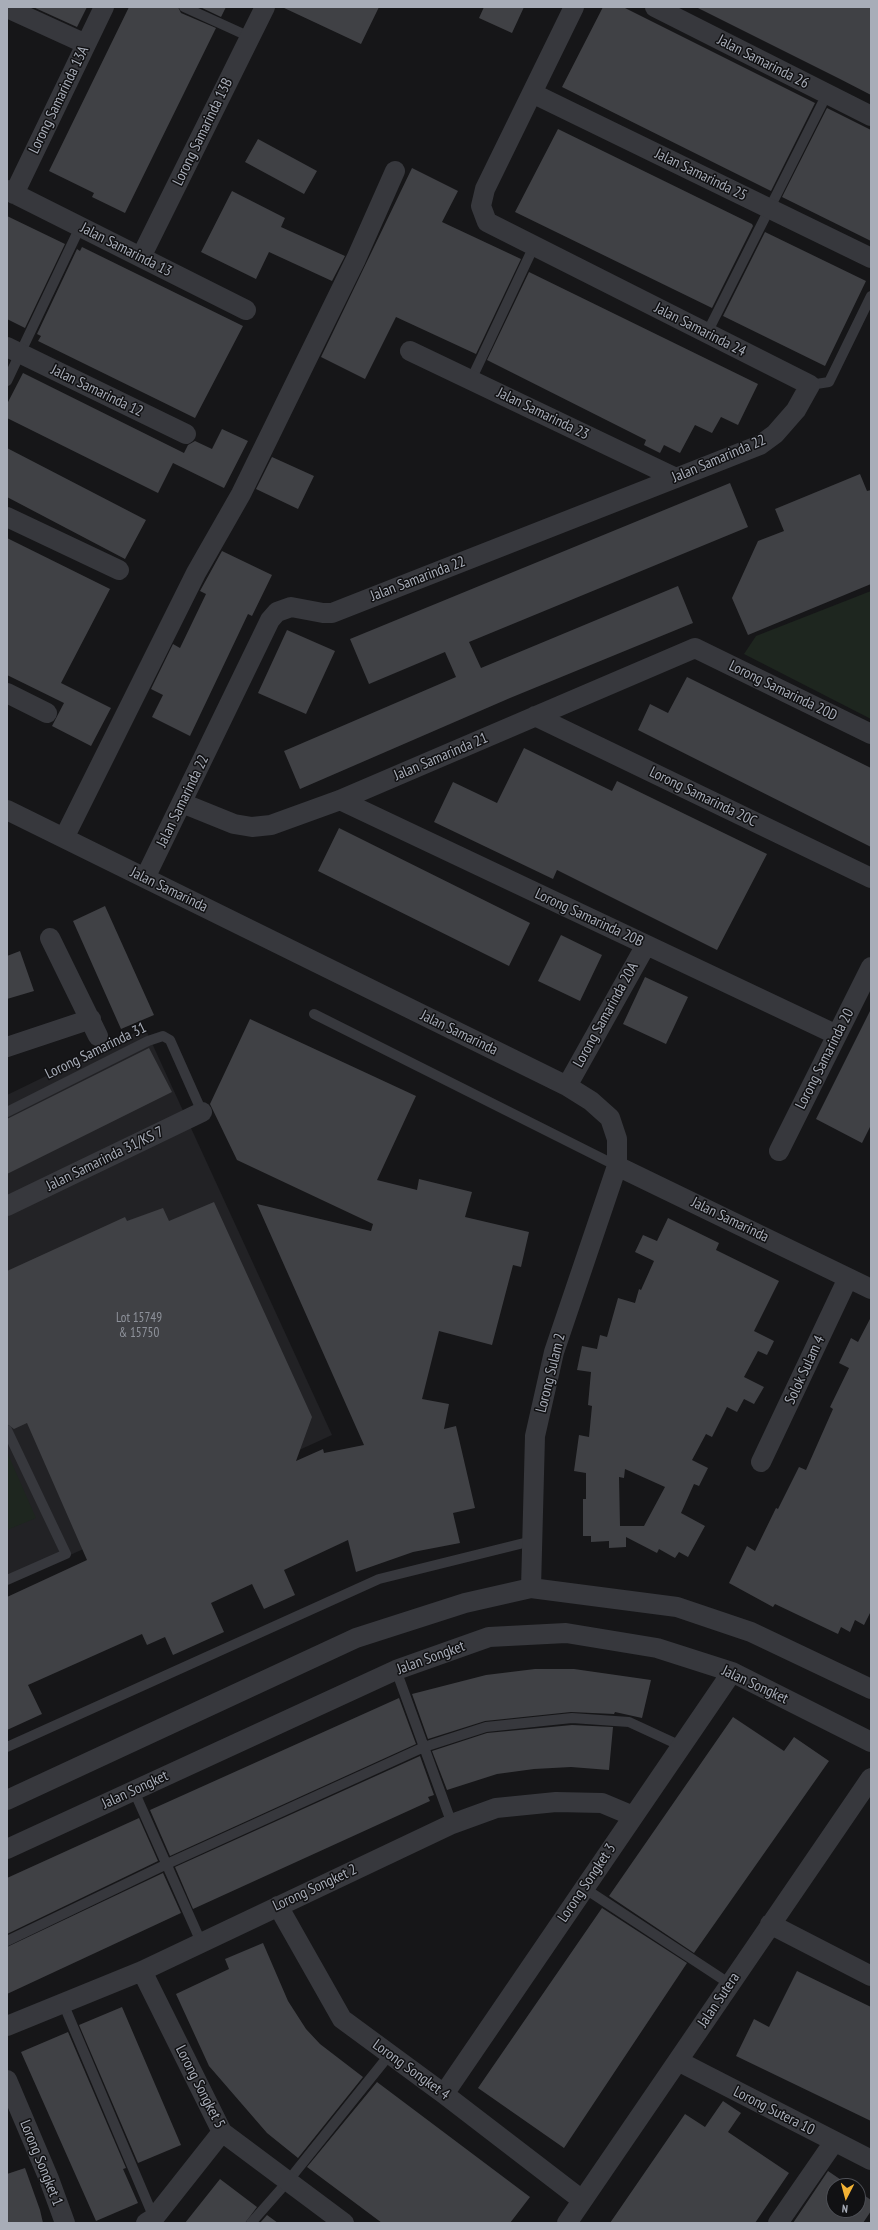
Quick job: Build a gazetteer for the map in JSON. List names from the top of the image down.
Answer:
{
  "streets": {
    "street": [
      "Jalan Samarinda 26",
      "Lorong Samarinda 13A",
      "Lorong Samarinda 13B",
      "Jalan Samarinda 25",
      "Jalan Samarinda 13",
      "Jalan Samarinda 24",
      "Jalan Samarinda 12",
      "Jalan Samarinda 23",
      "Jalan Samarinda 22",
      "Lorong Samarinda 20D",
      "Jalan Samarinda 21",
      "Lorong Samarinda 20C",
      "Jalan Samarinda",
      "Lorong Samarinda 20B",
      "Lorong Samarinda 20A",
      "Lorong Samarinda 20",
      "Jalan Samarinda 31/KS 7",
      "Solok Sulam 4",
      "Lorong Sulam 2",
      "Jalan Songket",
      "Lorong Songket 3",
      "Lorong Songket 2",
      "Jalan Sutera",
      "Lorong Songket 4",
      "Lorong Songket 5",
      "Lorong Sutera 10",
      "Lorong Songket 1"
    ],
    "lane": ["Lorong Samarinda 31"]
  },
  "crossings": [
    ["Lorong Samarinda 13A", "Jalan Samarinda 13"],
    ["Lorong Samarinda 13B", "Jalan Samarinda 13"],
    ["Jalan Samarinda 25", "Jalan Samarinda 24"],
    ["Jalan Samarinda 24", "Jalan Samarinda 22"],
    ["Jalan Samarinda 23", "Jalan Samarinda 22"],
    ["Jalan Samarinda 22", "Jalan Samarinda 21"],
    ["Jalan Samarinda 22", "Jalan Samarinda"],
    ["Lorong Samarinda 20D", "Jalan Samarinda 21"],
    ["Jalan Samarinda 21", "Lorong Samarinda 20C"],
    ["Jalan Samarinda 21", "Lorong Samarinda 20B"],
    ["Jalan Samarinda", "Lorong Samarinda 20A"],
    ["Jalan Samarinda", "Solok Sulam 4"],
    ["Jalan Samarinda", "Lorong Sulam 2"],
    ["Lorong Samarinda 20B", "Lorong Samarinda 20A"],
    ["Lorong Samarinda 20B", "Lorong Samarinda 20"],
    ["Lorong Samarinda 31", "Jalan Samarinda 31/KS 7"],
    ["Jalan Songket", "Lorong Songket 3"],
    ["Lorong Songket 3", "Lorong Songket 2"],
    ["Lorong Songket 3", "Lorong Songket 4"],
    ["Lorong Songket 2", "Lorong Songket 4"],
    ["Lorong Songket 2", "Lorong Songket 5"],
    ["Jalan Sutera", "Lorong Songket 4"],
    ["Jalan Sutera", "Lorong Sutera 10"]
  ],
  "house_numbers": ["Lot 15749 & 15750"],
  "north": "bottom"
}
